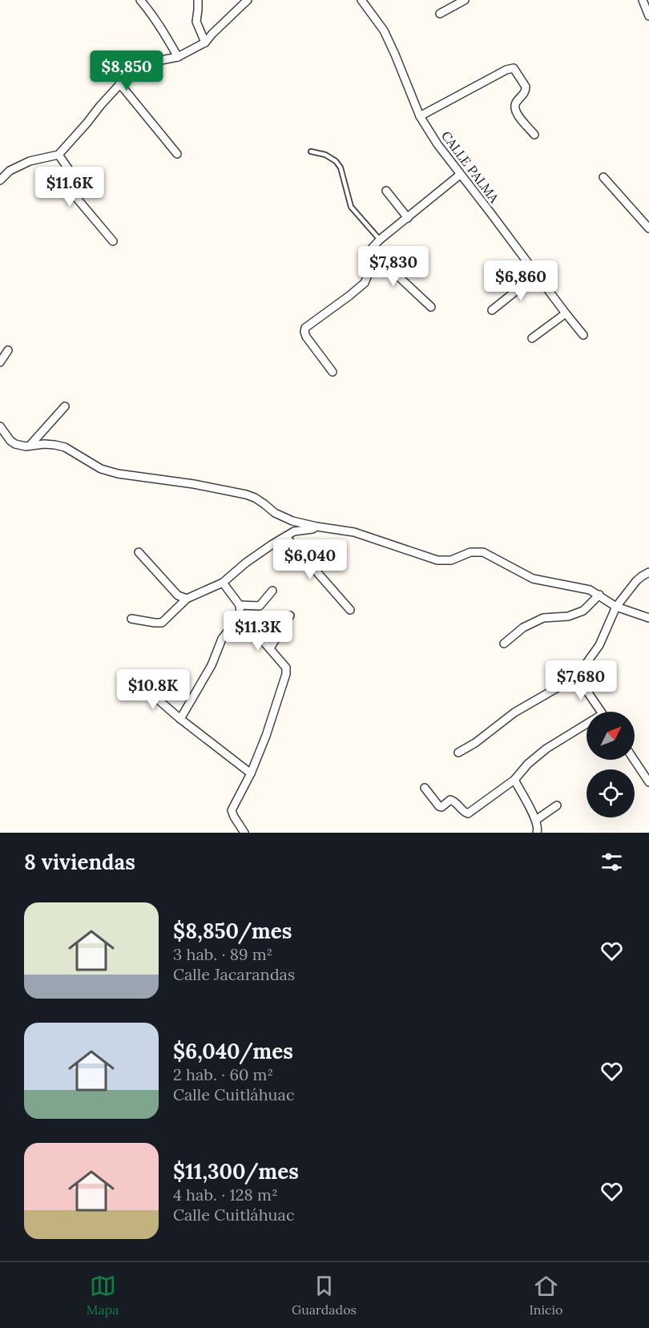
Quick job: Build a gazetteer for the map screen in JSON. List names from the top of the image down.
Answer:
{
  "streets": {
    "street": ["CALLE PALMA"]
  },
  "north": "top right",
  "page": {
    "price": [
      "$8,850",
      "$11.6K",
      "$7,830",
      "$6,860",
      "$6,040",
      "$11.3K",
      "$7,680",
      "$10.8K"
    ],
    "heading": "8 viviendas",
    "list": [
      {
        "name": "$8,850/mes",
        "note": "3 hab. · 89 m² · Calle Jacarandas"
      },
      {
        "name": "$6,040/mes",
        "note": "2 hab. · 60 m² · Calle Cuitláhuac"
      },
      {
        "name": "$11,300/mes",
        "note": "4 hab. · 128 m² · Calle Cuitláhuac"
      }
    ],
    "tabs": ["Mapa", "Guardados", "Inicio"]
  }
}
